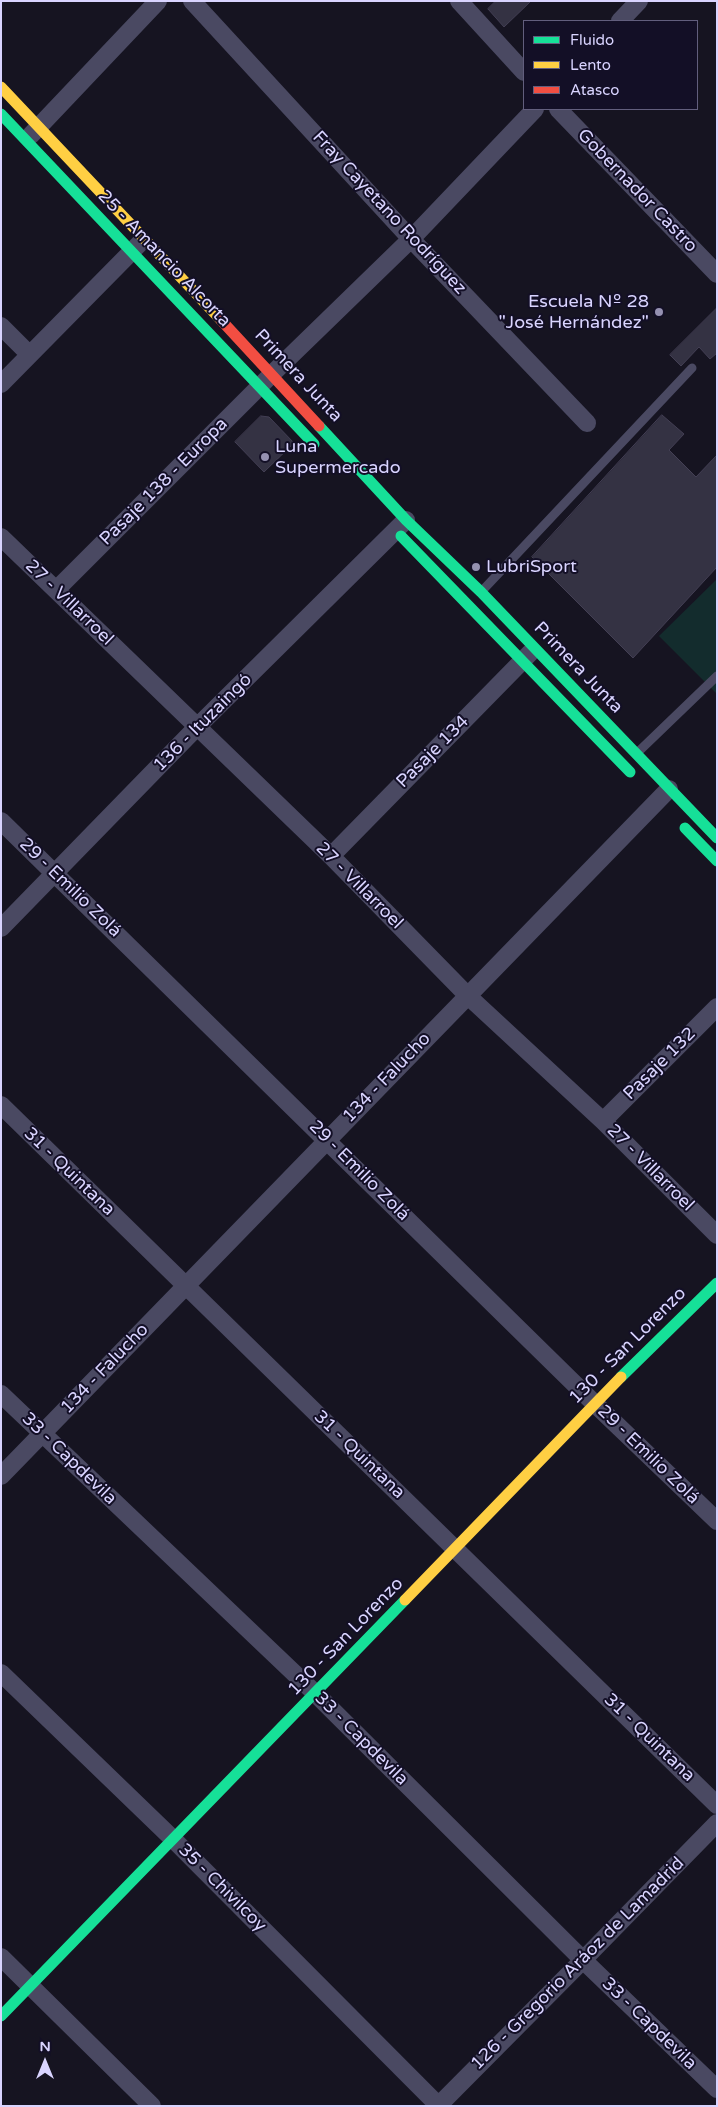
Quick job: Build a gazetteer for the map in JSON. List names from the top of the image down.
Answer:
{
  "streets": {
    "main road": ["25 - Amancio Alcorta", "Primera Junta", "130 - San Lorenzo"],
    "street": [
      "Gobernador Castro",
      "Fray Cayetano Rodríguez",
      "Pasaje 138 - Europa",
      "27 - Villarroel",
      "136 - Ituzaingó",
      "Pasaje 134",
      "29 - Emilio Zolá",
      "Pasaje 132",
      "134 - Falucho",
      "31 - Quintana",
      "33 - Capdevila",
      "35 - Chivilcoy",
      "126 - Gregorio Aráoz de Lamadrid"
    ]
  },
  "crossings": [
    ["Fray Cayetano Rodríguez", "Pasaje 138 - Europa"],
    ["25 - Amancio Alcorta", "Primera Junta"],
    ["25 - Amancio Alcorta", "Pasaje 138 - Europa"],
    ["Primera Junta", "Pasaje 138 - Europa"],
    ["Primera Junta", "136 - Ituzaingó"],
    ["Primera Junta", "Pasaje 134"],
    ["Primera Junta", "134 - Falucho"],
    ["Pasaje 138 - Europa", "27 - Villarroel"],
    ["27 - Villarroel", "136 - Ituzaingó"],
    ["27 - Villarroel", "Pasaje 134"],
    ["27 - Villarroel", "Pasaje 132"],
    ["27 - Villarroel", "134 - Falucho"],
    ["136 - Ituzaingó", "29 - Emilio Zolá"],
    ["29 - Emilio Zolá", "134 - Falucho"],
    ["29 - Emilio Zolá", "130 - San Lorenzo"],
    ["134 - Falucho", "31 - Quintana"],
    ["134 - Falucho", "33 - Capdevila"],
    ["31 - Quintana", "130 - San Lorenzo"],
    ["130 - San Lorenzo", "33 - Capdevila"],
    ["130 - San Lorenzo", "35 - Chivilcoy"],
    ["33 - Capdevila", "126 - Gregorio Aráoz de Lamadrid"],
    ["35 - Chivilcoy", "126 - Gregorio Aráoz de Lamadrid"]
  ],
  "places": ["Escuela Nº 28 \"José Hernández\"", "Luna Supermercado", "LubriSport"],
  "legend": ["Fluido", "Lento", "Atasco"],
  "north": "top"
}
